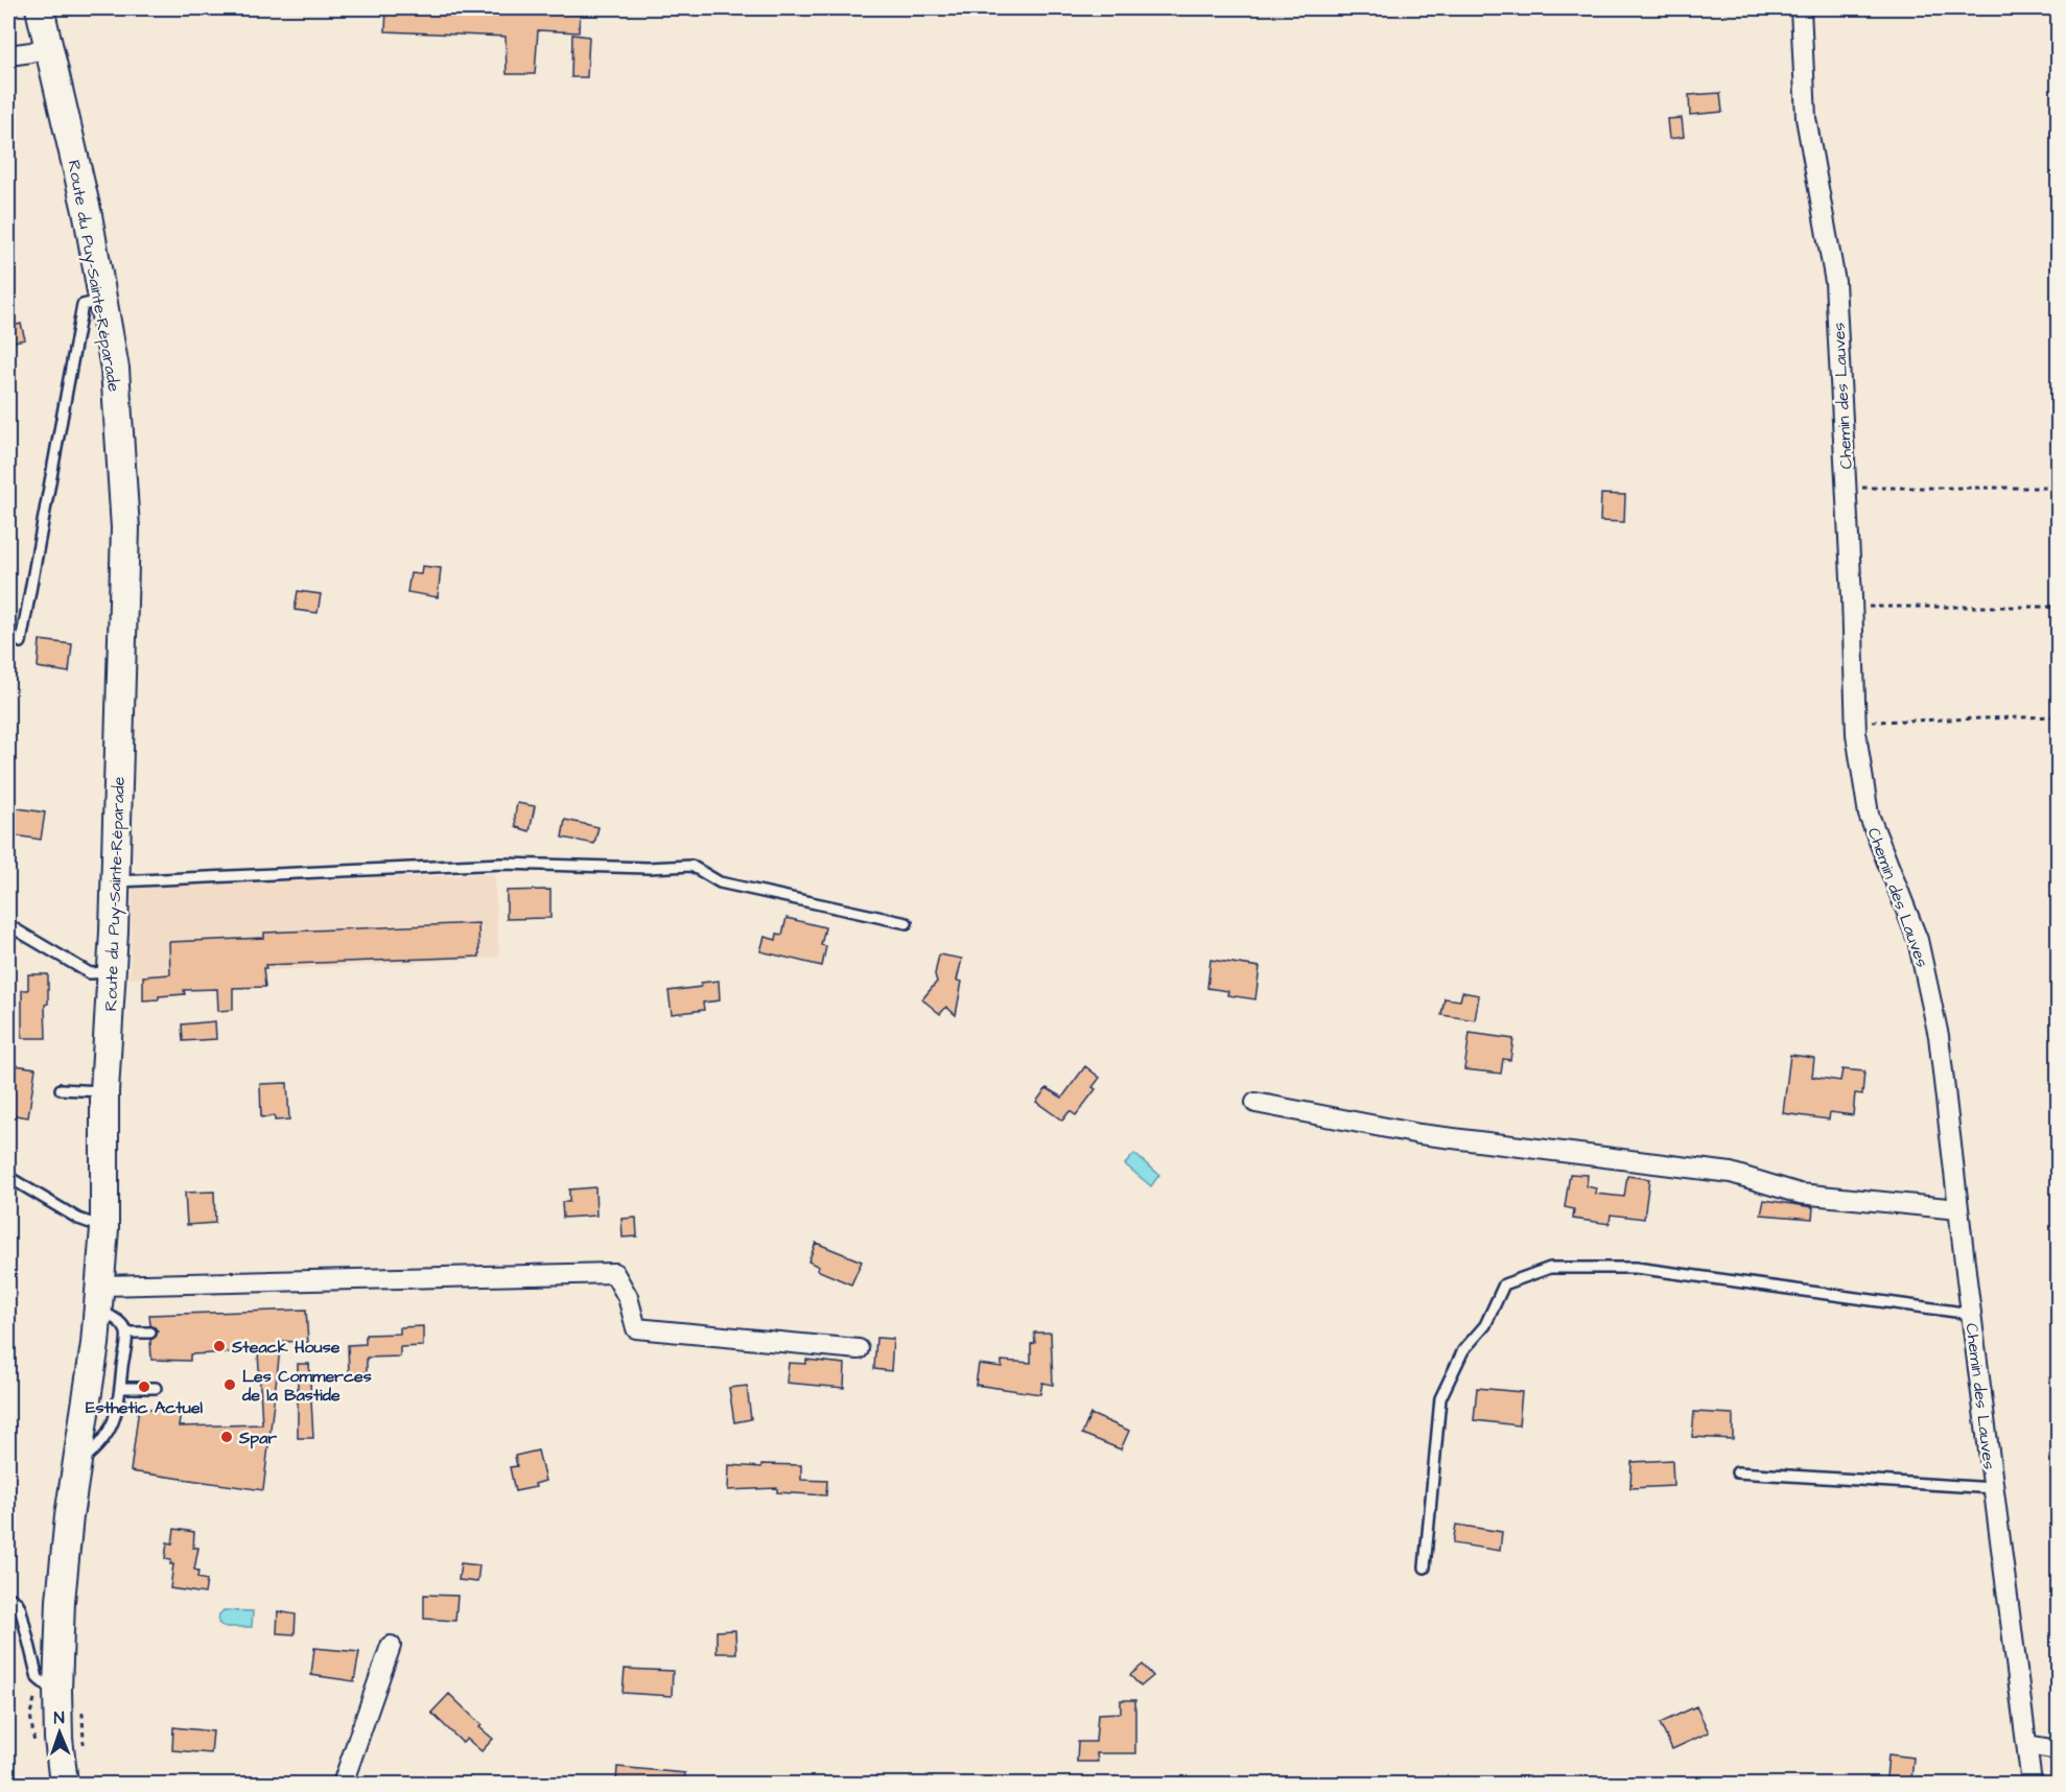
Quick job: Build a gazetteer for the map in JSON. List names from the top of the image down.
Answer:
{
  "streets": {
    "street": ["Route du Puy-Sainte-Réparade", "Chemin des Lauves"]
  },
  "places": [
    "Steack House",
    "Les Commerces de la Bastide",
    "Esthetic Actuel",
    "Spar"
  ],
  "north": "top"
}
